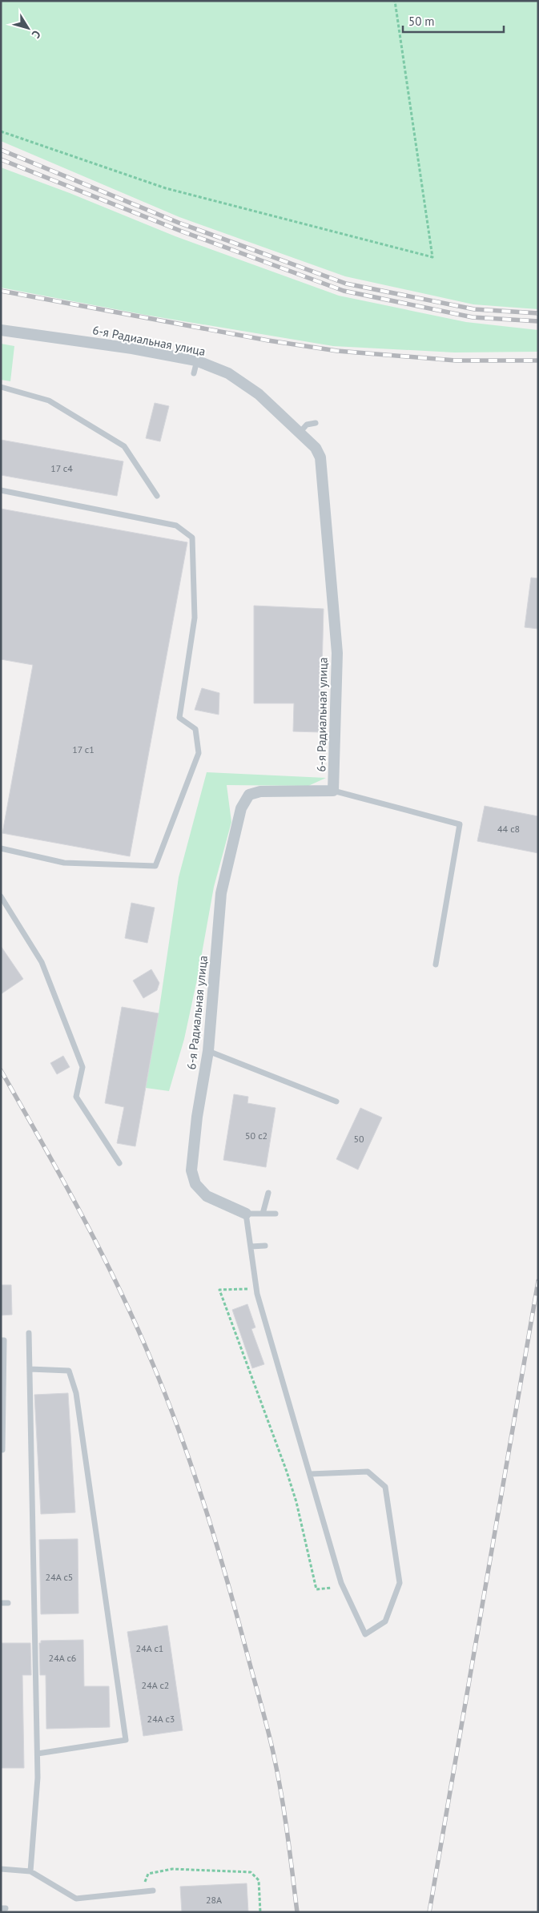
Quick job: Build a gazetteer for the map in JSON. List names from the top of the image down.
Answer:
{
  "streets": {
    "street": ["6-я Радиальная улица"]
  },
  "house_numbers": [
    "17 с4",
    "17 с1",
    "44 с8",
    "50 с2",
    "50",
    "24А с5",
    "24А с1",
    "24А с6",
    "24А с2",
    "24А с3",
    "28А"
  ],
  "scale_bar": "50 m",
  "north": "bottom right"
}
